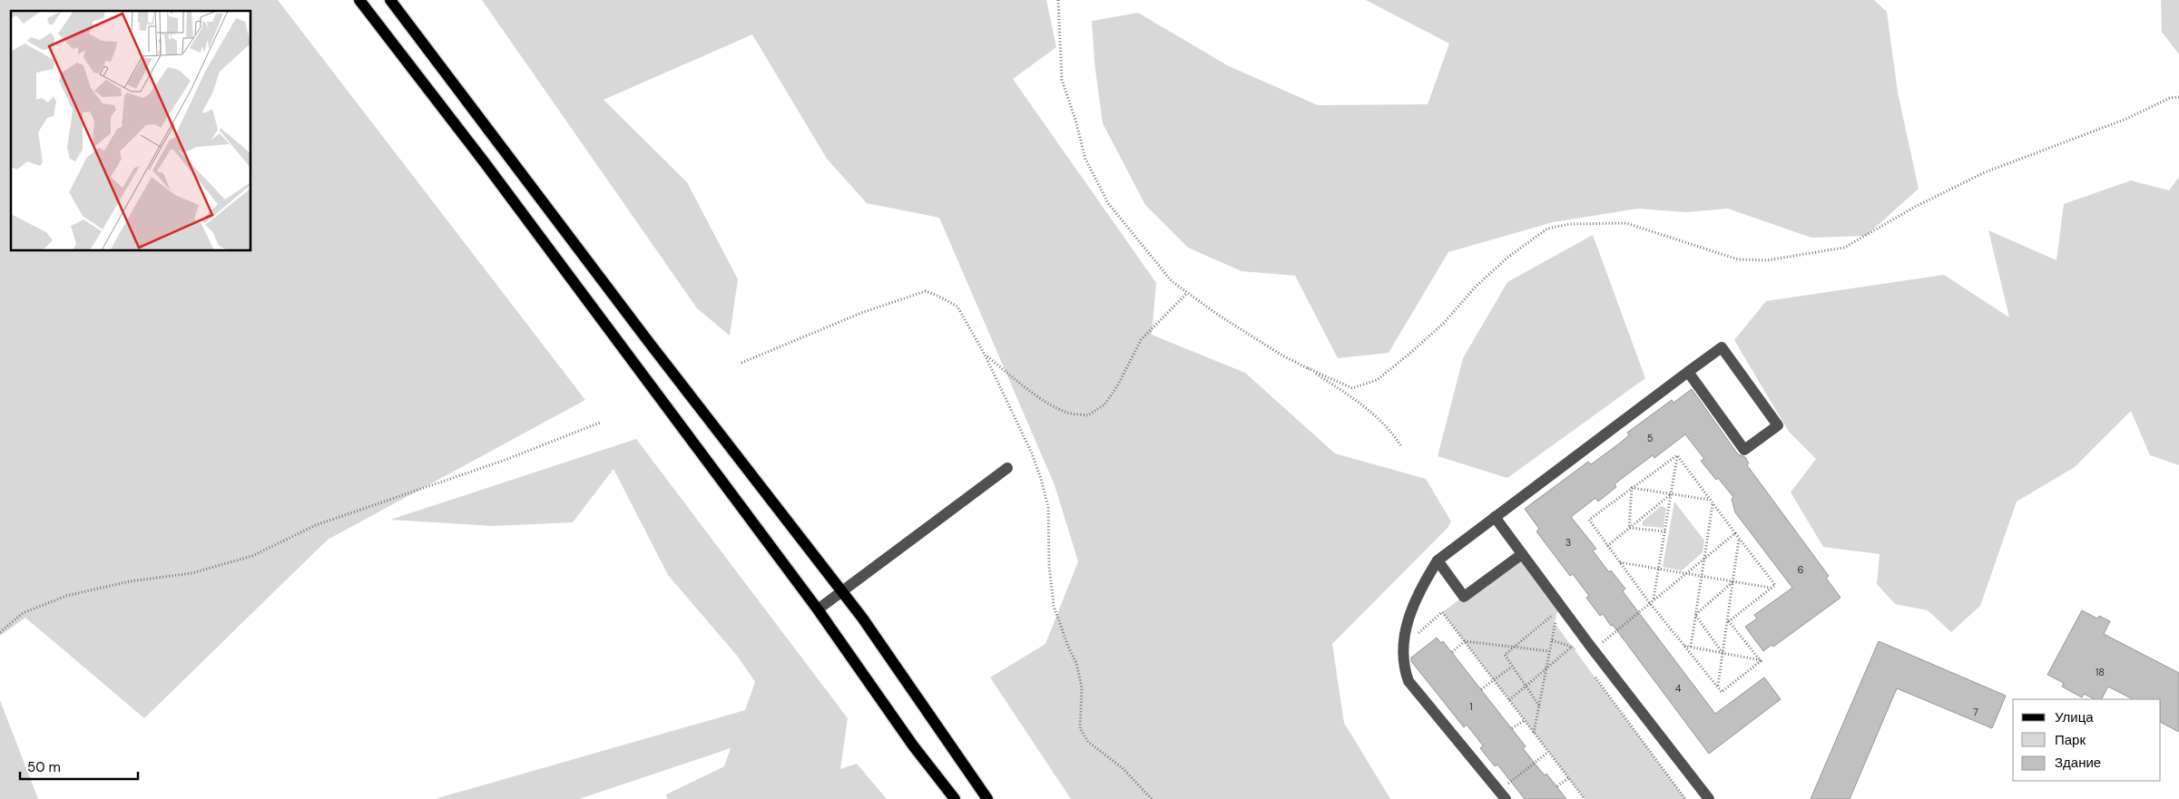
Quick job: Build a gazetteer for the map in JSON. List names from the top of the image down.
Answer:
{
  "house_numbers": [
    "5",
    "3",
    "6",
    "18",
    "4",
    "1",
    "7"
  ],
  "legend": ["Улица", "Парк", "Здание"],
  "scale_bar": "50 m"
}
